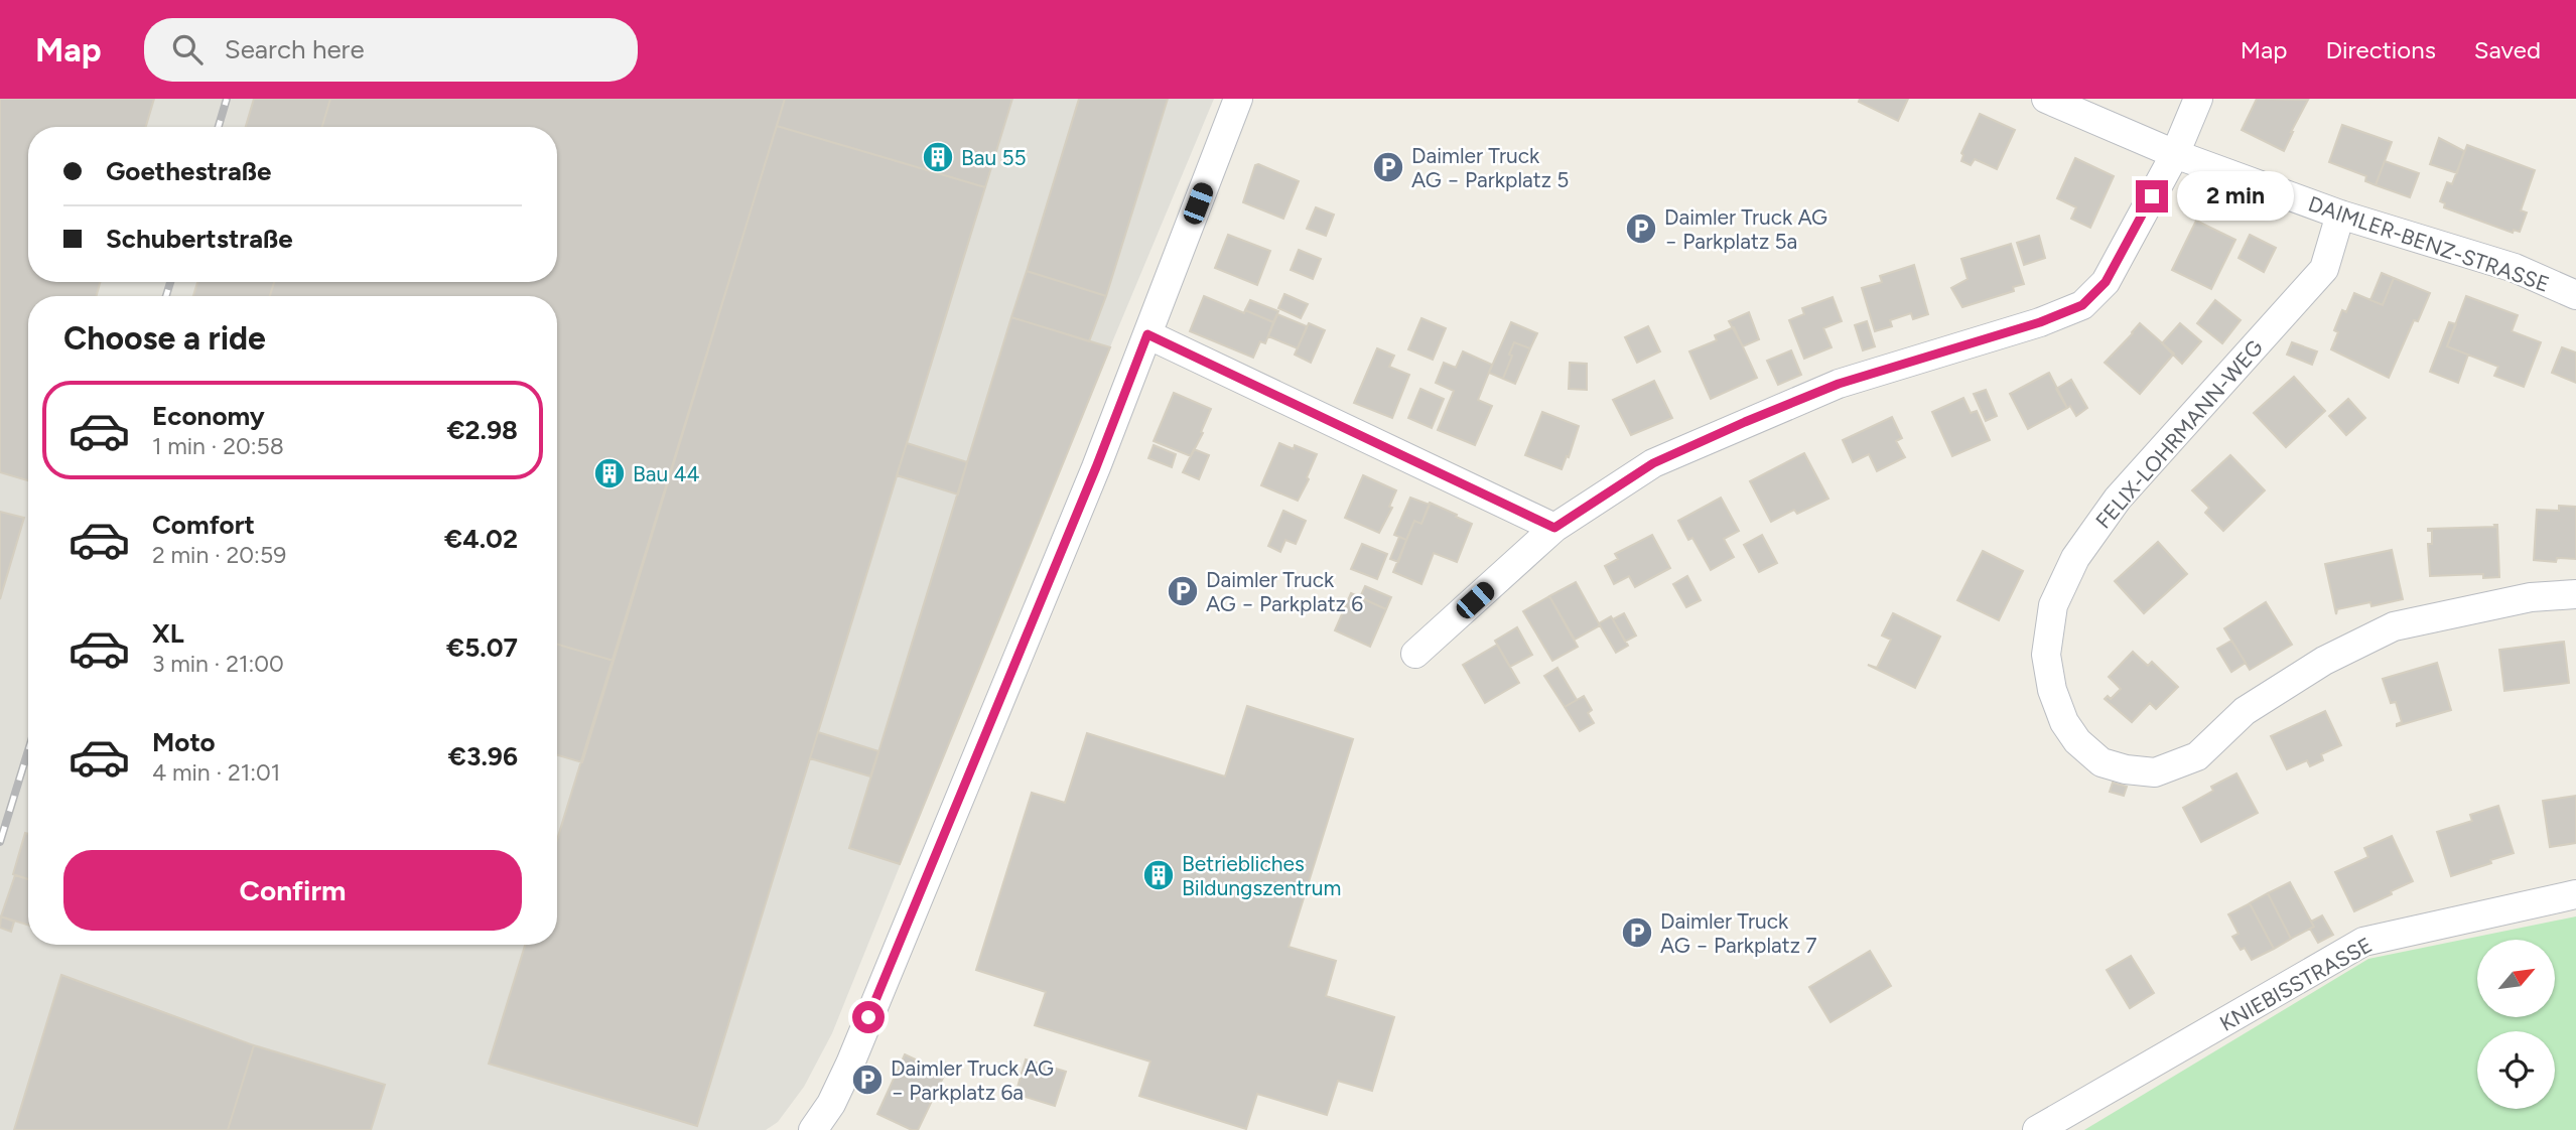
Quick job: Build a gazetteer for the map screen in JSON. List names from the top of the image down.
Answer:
{
  "streets": {
    "street": ["DAIMLER-BENZ-STRASSE", "FELIX-LOHRMANN-WEG", "KNIEBISSTRASSE"]
  },
  "crossings": [
    ["DAIMLER-BENZ-STRASSE", "FELIX-LOHRMANN-WEG"]
  ],
  "places": {
    "building": ["Bau 55", "Bau 44", "Betriebliches Bildungszentrum"],
    "parking": [
      "Daimler Truck AG − Parkplatz 5",
      "Daimler Truck AG − Parkplatz 5a",
      "Daimler Truck AG − Parkplatz 6",
      "Daimler Truck AG − Parkplatz 7",
      "Daimler Truck AG − Parkplatz 6a"
    ]
  },
  "north": "top right",
  "page": {
    "header": "Map",
    "search": "Search here",
    "nav": ["Map", "Directions", "Saved"],
    "banner": ["Goethestraße", "Schubertstraße"],
    "bubble": "2 min",
    "heading": "Choose a ride",
    "list": [
      {
        "name": "Economy",
        "note": "1 min · 20:58",
        "value": "€2.98"
      },
      {
        "name": "Comfort",
        "note": "2 min · 20:59",
        "value": "€4.02"
      },
      {
        "name": "XL",
        "note": "3 min · 21:00",
        "value": "€5.07"
      },
      {
        "name": "Moto",
        "note": "4 min · 21:01",
        "value": "€3.96"
      }
    ],
    "buttons": "Confirm"
  }
}
